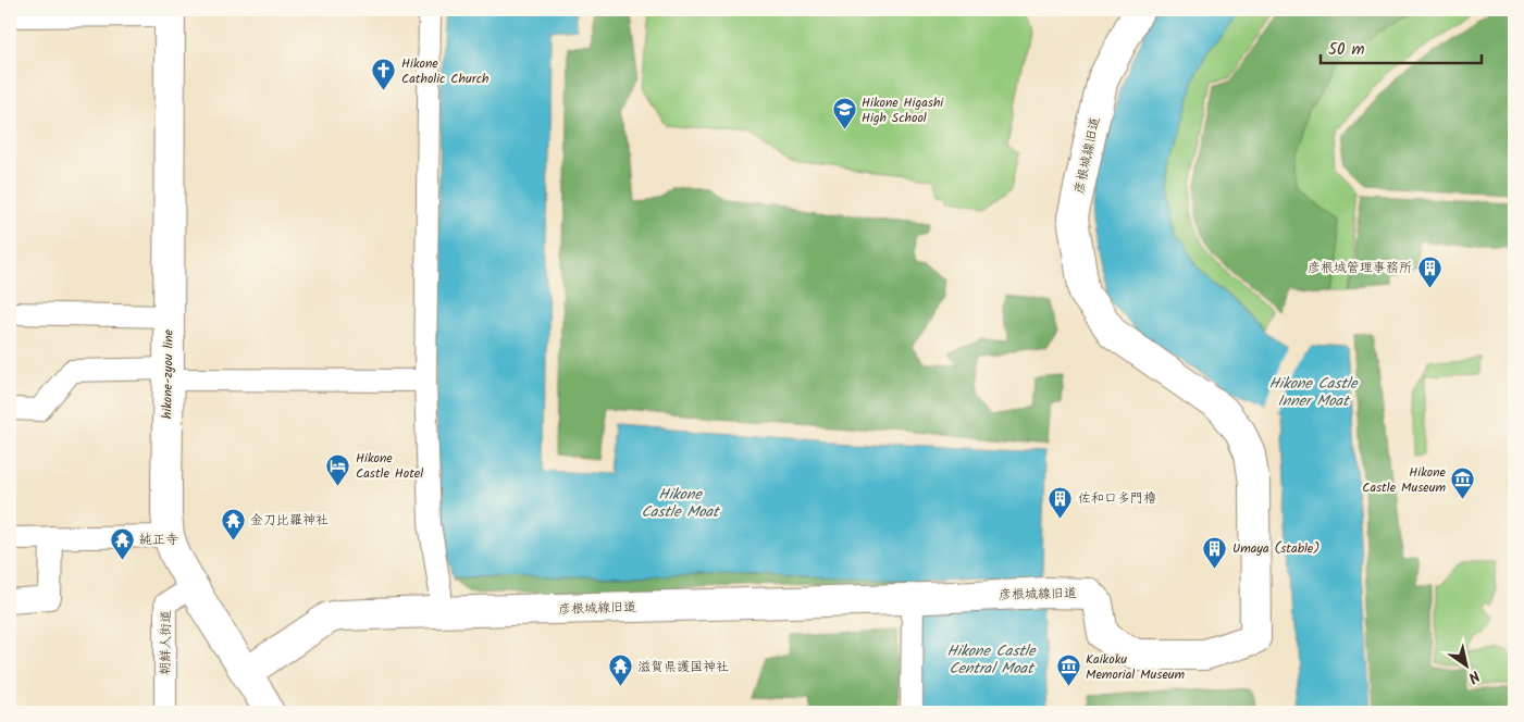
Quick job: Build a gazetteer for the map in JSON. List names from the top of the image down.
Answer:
{
  "streets": {
    "street": ["彦根城線旧道", "hikone-zyou line", "朝鮮人街道"]
  },
  "crossings": [
    ["彦根城線旧道", "hikone-zyou line"],
    ["hikone-zyou line", "朝鮮人街道"]
  ],
  "water": ["Hikone Castle Inner Moat", "Hikone Castle Moat", "Hikone Castle Central Moat"],
  "places": {
    "church": ["Hikone Catholic Church"],
    "school or university": ["Hikone Higashi High School"],
    "building": ["彦根城管理事務所", "佐和口多門櫓", "Umaya (stable)"],
    "hotel": ["Hikone Castle Hotel"],
    "museum": ["Hikone Castle Museum", "Kaikoku Memorial Museum"],
    "temple": ["金刀比羅神社", "純正寺", "滋賀県護国神社"]
  },
  "scale_bar": "50 m",
  "north": "bottom right"
}
